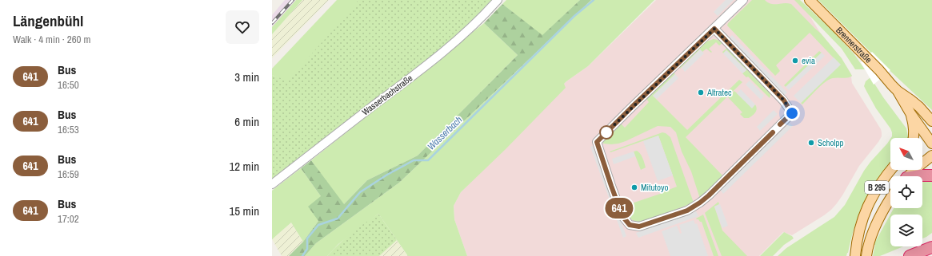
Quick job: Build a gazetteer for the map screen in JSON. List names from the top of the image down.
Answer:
{
  "streets": {
    "main road": ["Brennerstraße", "B 295"],
    "street": ["Wasserbachstraße"]
  },
  "water": ["Wasserbach"],
  "places": [
    "evia",
    "Altratec",
    "Scholpp",
    "Mitutoyo"
  ],
  "lines": ["bus line 641"],
  "north": "top left",
  "page": {
    "heading": ["Längenbühl", "Walk · 4 min · 260 m"],
    "on_map": "641",
    "list": [
      {
        "mark": "641",
        "name": "Bus",
        "note": "16:50",
        "value": "3 min"
      },
      {
        "mark": "641",
        "name": "Bus",
        "note": "16:53",
        "value": "6 min"
      },
      {
        "mark": "641",
        "name": "Bus",
        "note": "16:59",
        "value": "12 min"
      },
      {
        "mark": "641",
        "name": "Bus",
        "note": "17:02",
        "value": "15 min"
      }
    ]
  }
}
